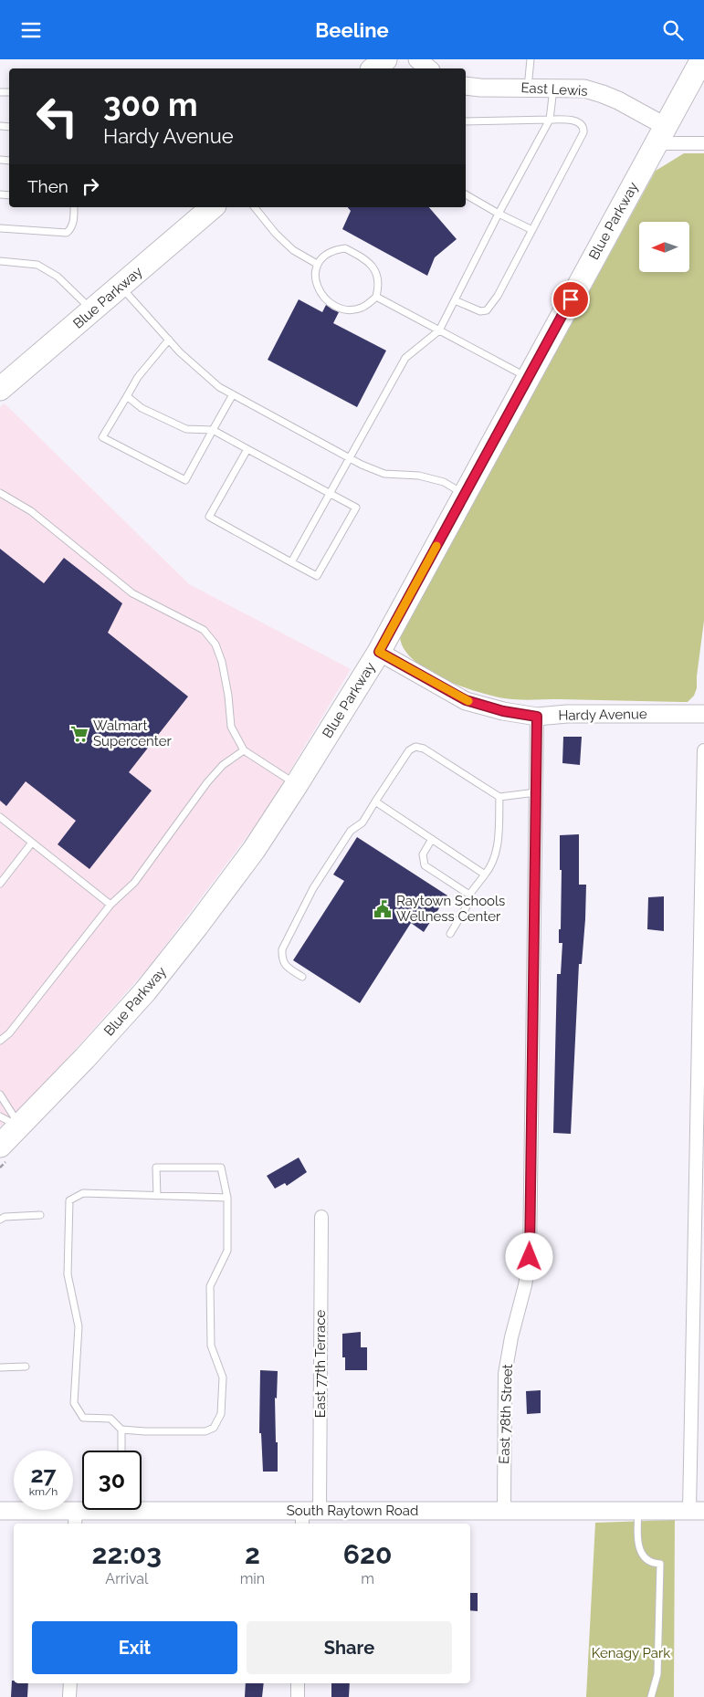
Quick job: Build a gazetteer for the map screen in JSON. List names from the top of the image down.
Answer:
{
  "streets": {
    "highway": ["Blue Parkway"],
    "main road": ["East Lewis", "Hardy Avenue", "South Raytown Road"],
    "street": ["East 77th Terrace", "East 78th Street"]
  },
  "crossings": [
    ["East Lewis", "Blue Parkway"],
    ["Blue Parkway", "Hardy Avenue"],
    ["Hardy Avenue", "East 78th Street"],
    ["East 77th Terrace", "South Raytown Road"],
    ["East 78th Street", "South Raytown Road"]
  ],
  "parks": ["Kenagy Park"],
  "places": {
    "supermarket": ["Walmart Supercenter"],
    "public building": ["Raytown Schools Wellness Center"]
  },
  "north": "left",
  "page": {
    "header": "Beeline",
    "turn": ["300 m", "Hardy Avenue"],
    "then": "Then",
    "speed": "27 km/h",
    "limit": "30",
    "eta": [
      "22:03",
      "Arrival",
      "2",
      "min",
      "620",
      "m"
    ],
    "buttons": ["Exit", "Share"]
  }
}
